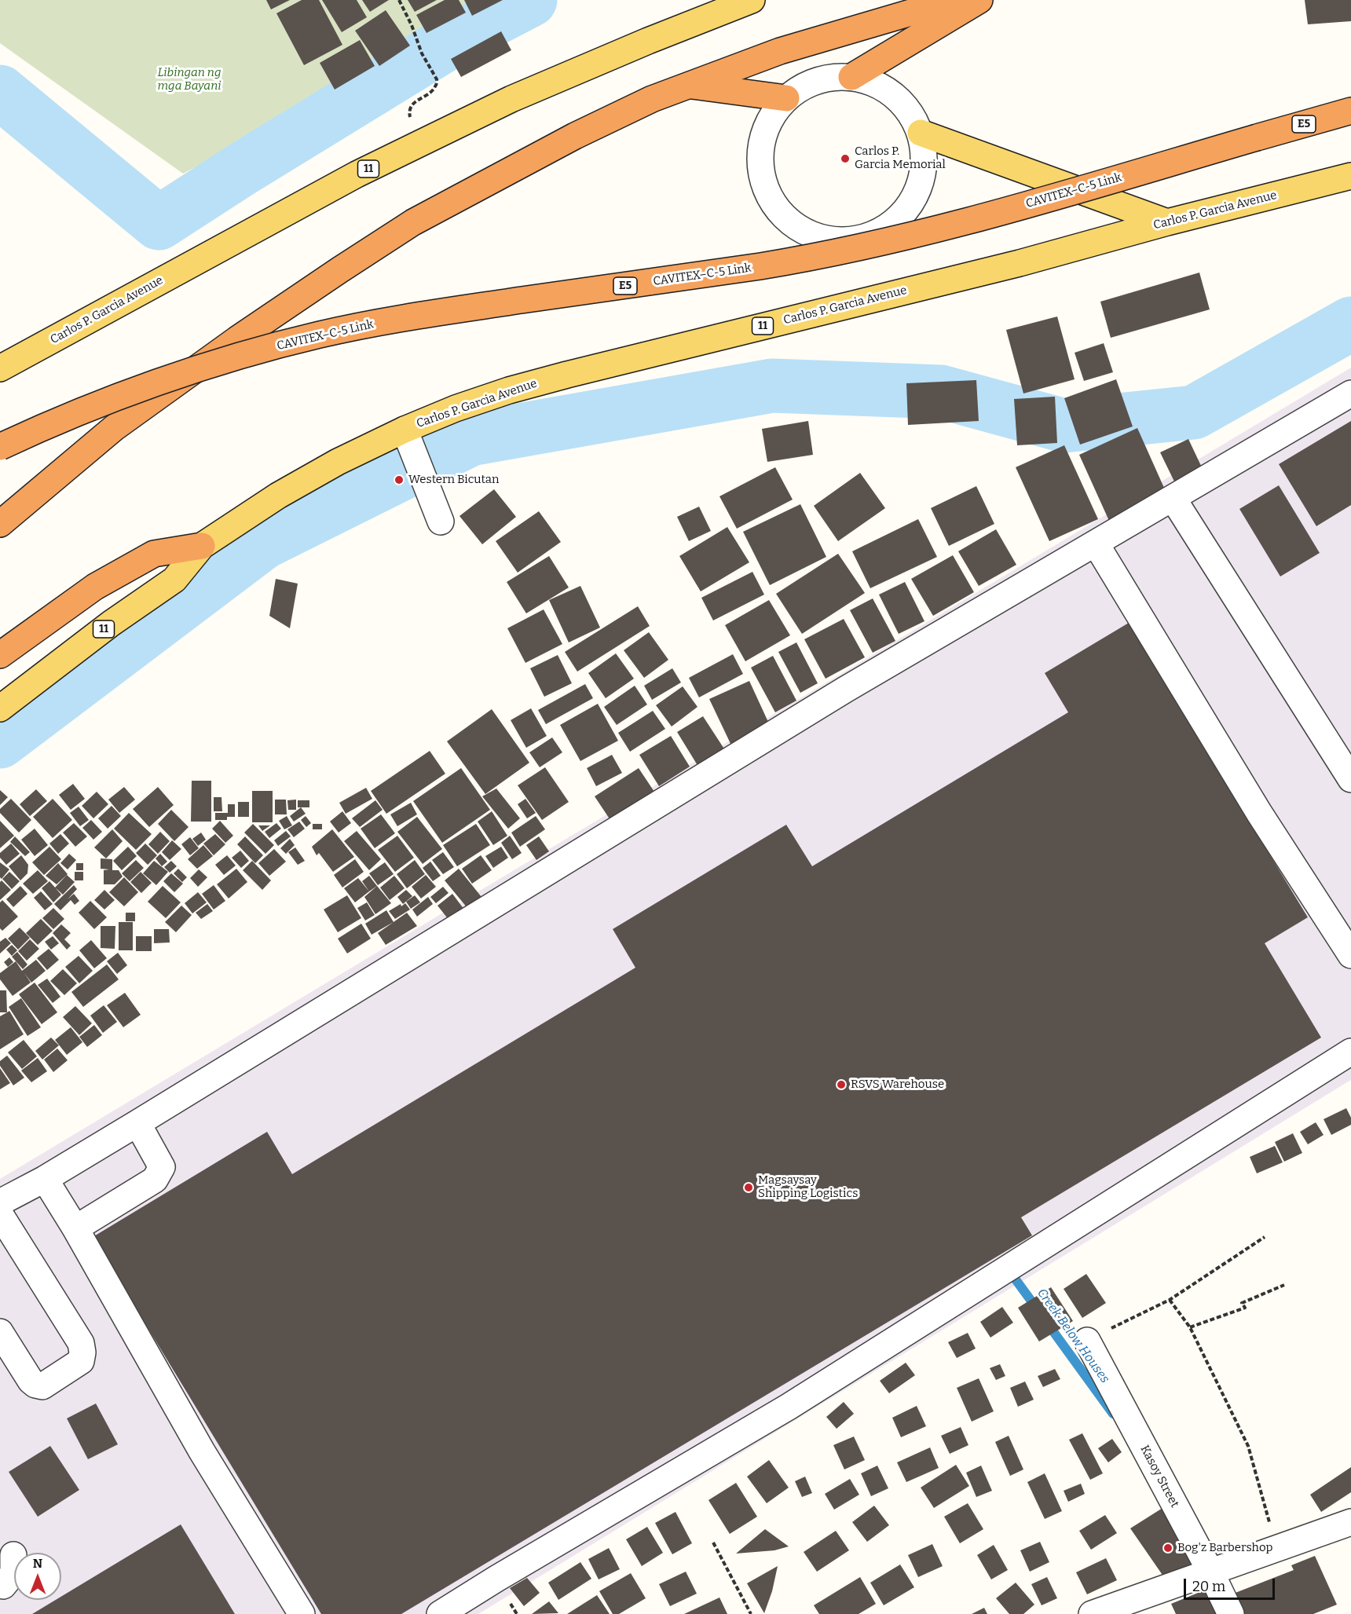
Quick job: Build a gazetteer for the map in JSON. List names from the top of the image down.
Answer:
{
  "streets": {
    "highway": ["E5", "CAVITEX–C-5 Link"],
    "main road": ["11", "Carlos P. Garcia Avenue"],
    "street": ["Kasoy Street"]
  },
  "crossings": [
    ["11", "Carlos P. Garcia Avenue"]
  ],
  "water": ["Creek Below Houses"],
  "parks": ["Libingan ng mga Bayani"],
  "places": [
    "Carlos P. Garcia Memorial",
    "Western Bicutan",
    "RSVS Warehouse",
    "Magsaysay Shipping Logistics",
    "Bog'z Barbershop"
  ],
  "scale_bar": "20 m",
  "north": "top"
}
